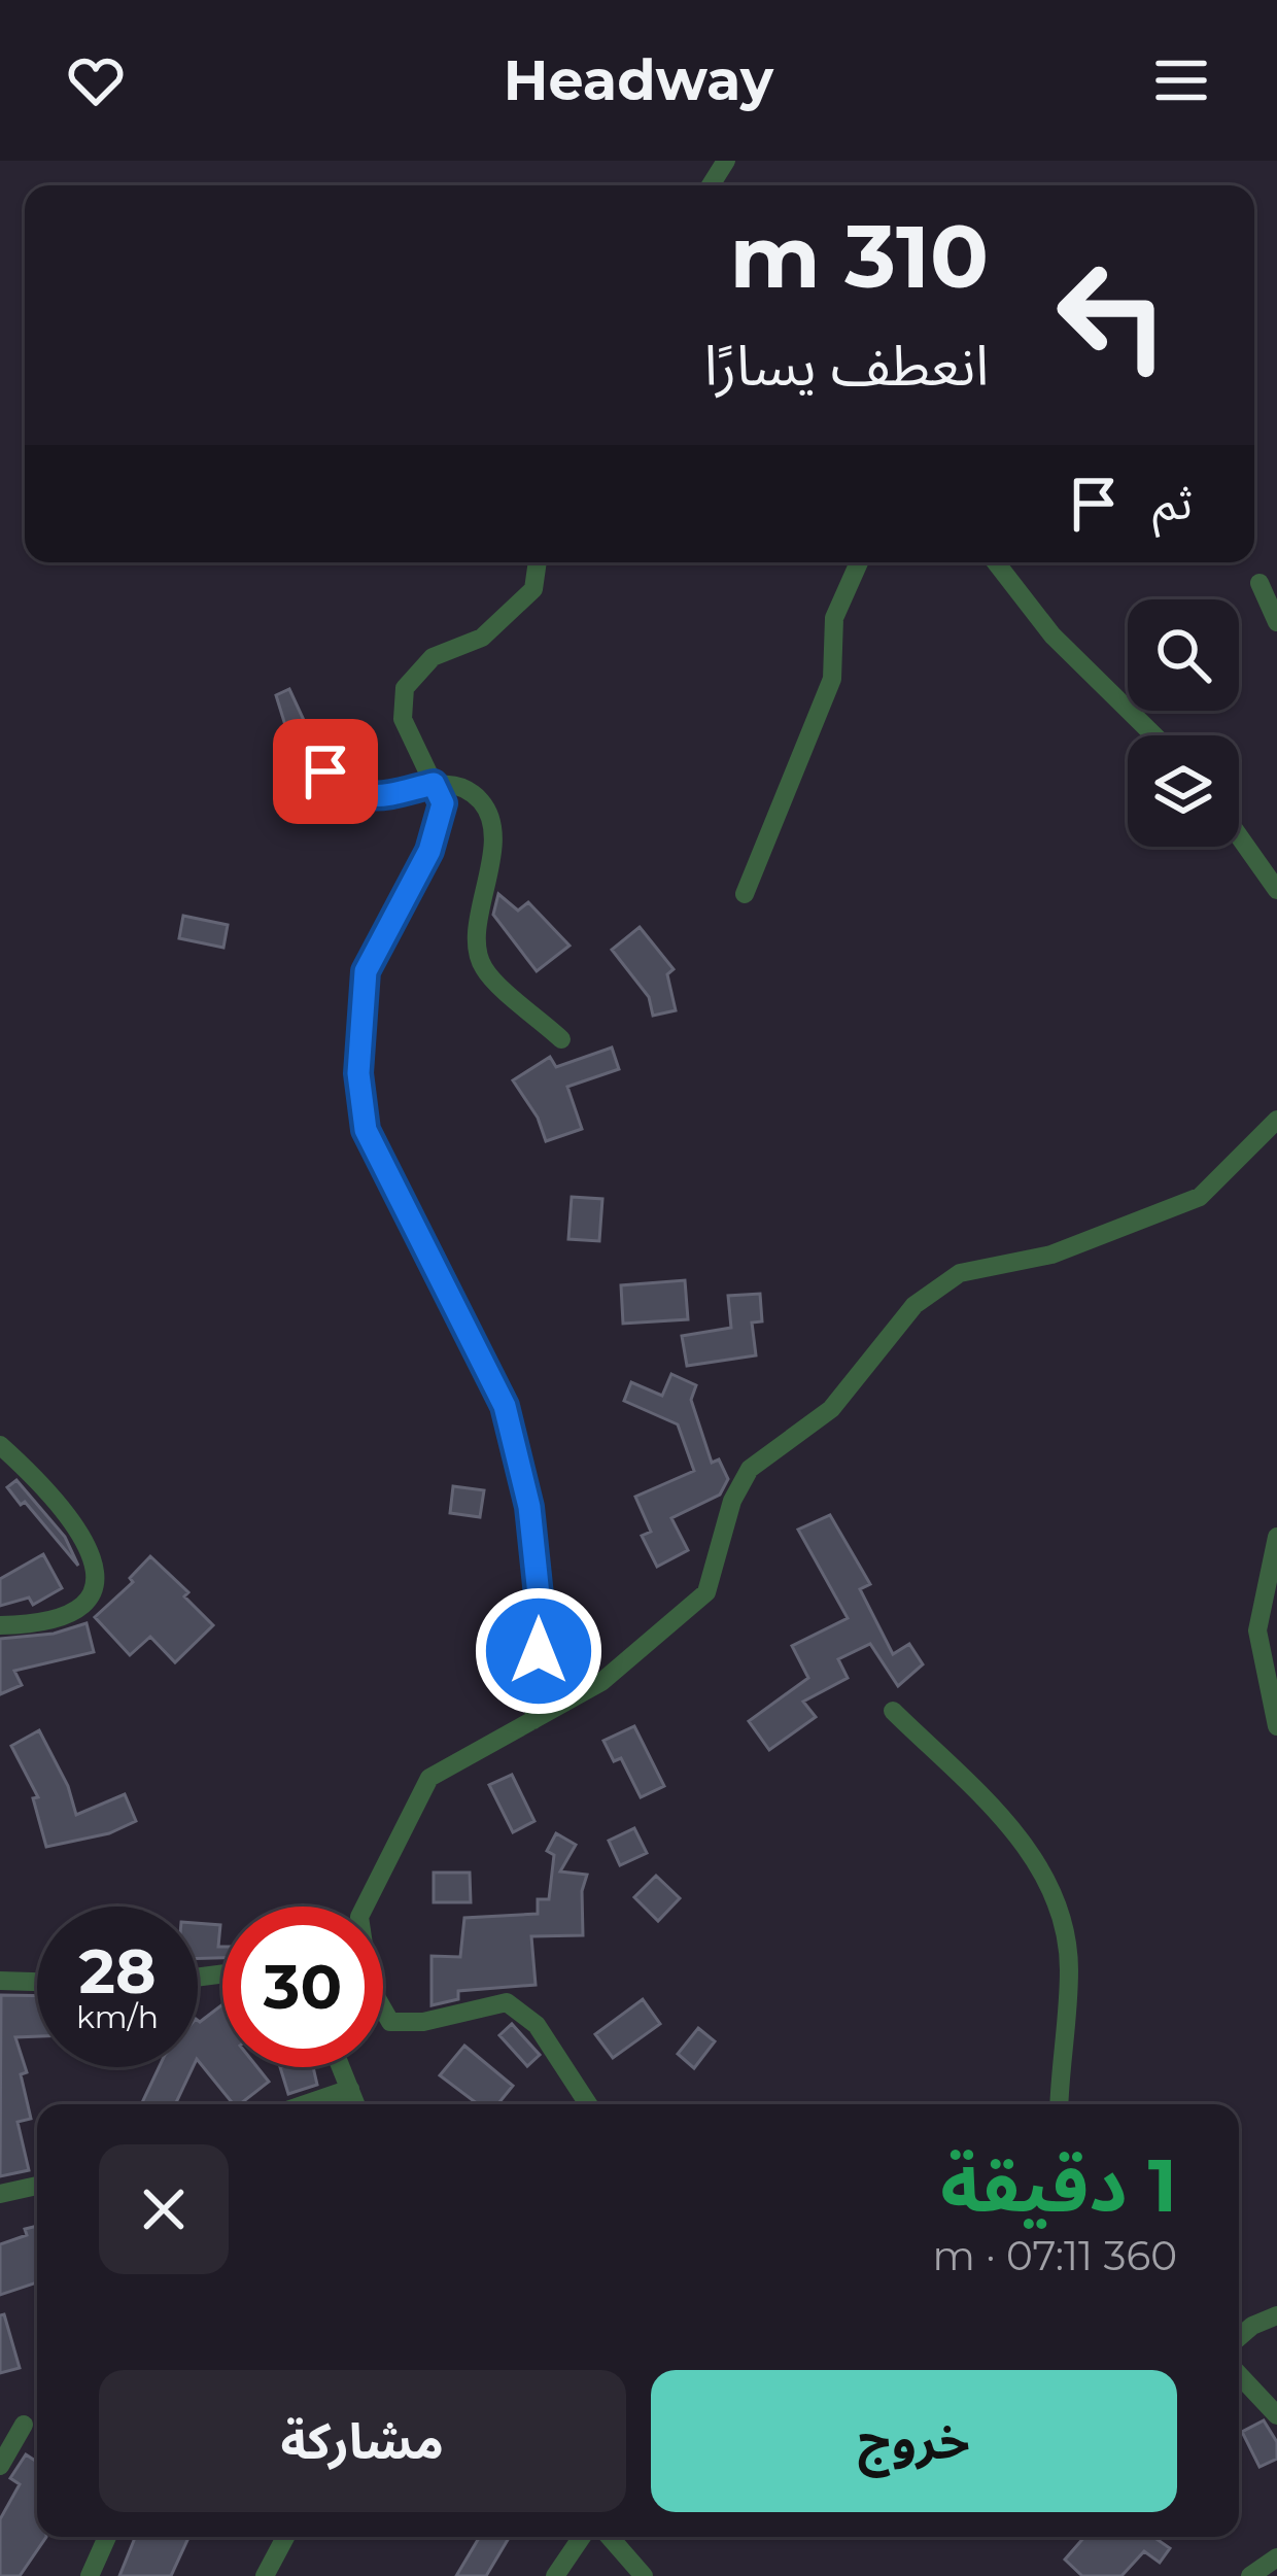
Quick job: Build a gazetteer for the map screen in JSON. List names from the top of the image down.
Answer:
{
  "page": {
    "header": "Headway",
    "turn": ["310 m", "انعطف يسارًا"],
    "then": "ثم",
    "speed": "28 km/h",
    "limit": "30",
    "heading": ["1 دقيقة", "360 m · 07:11"],
    "buttons": ["خروج", "مشاركة"]
  }
}
